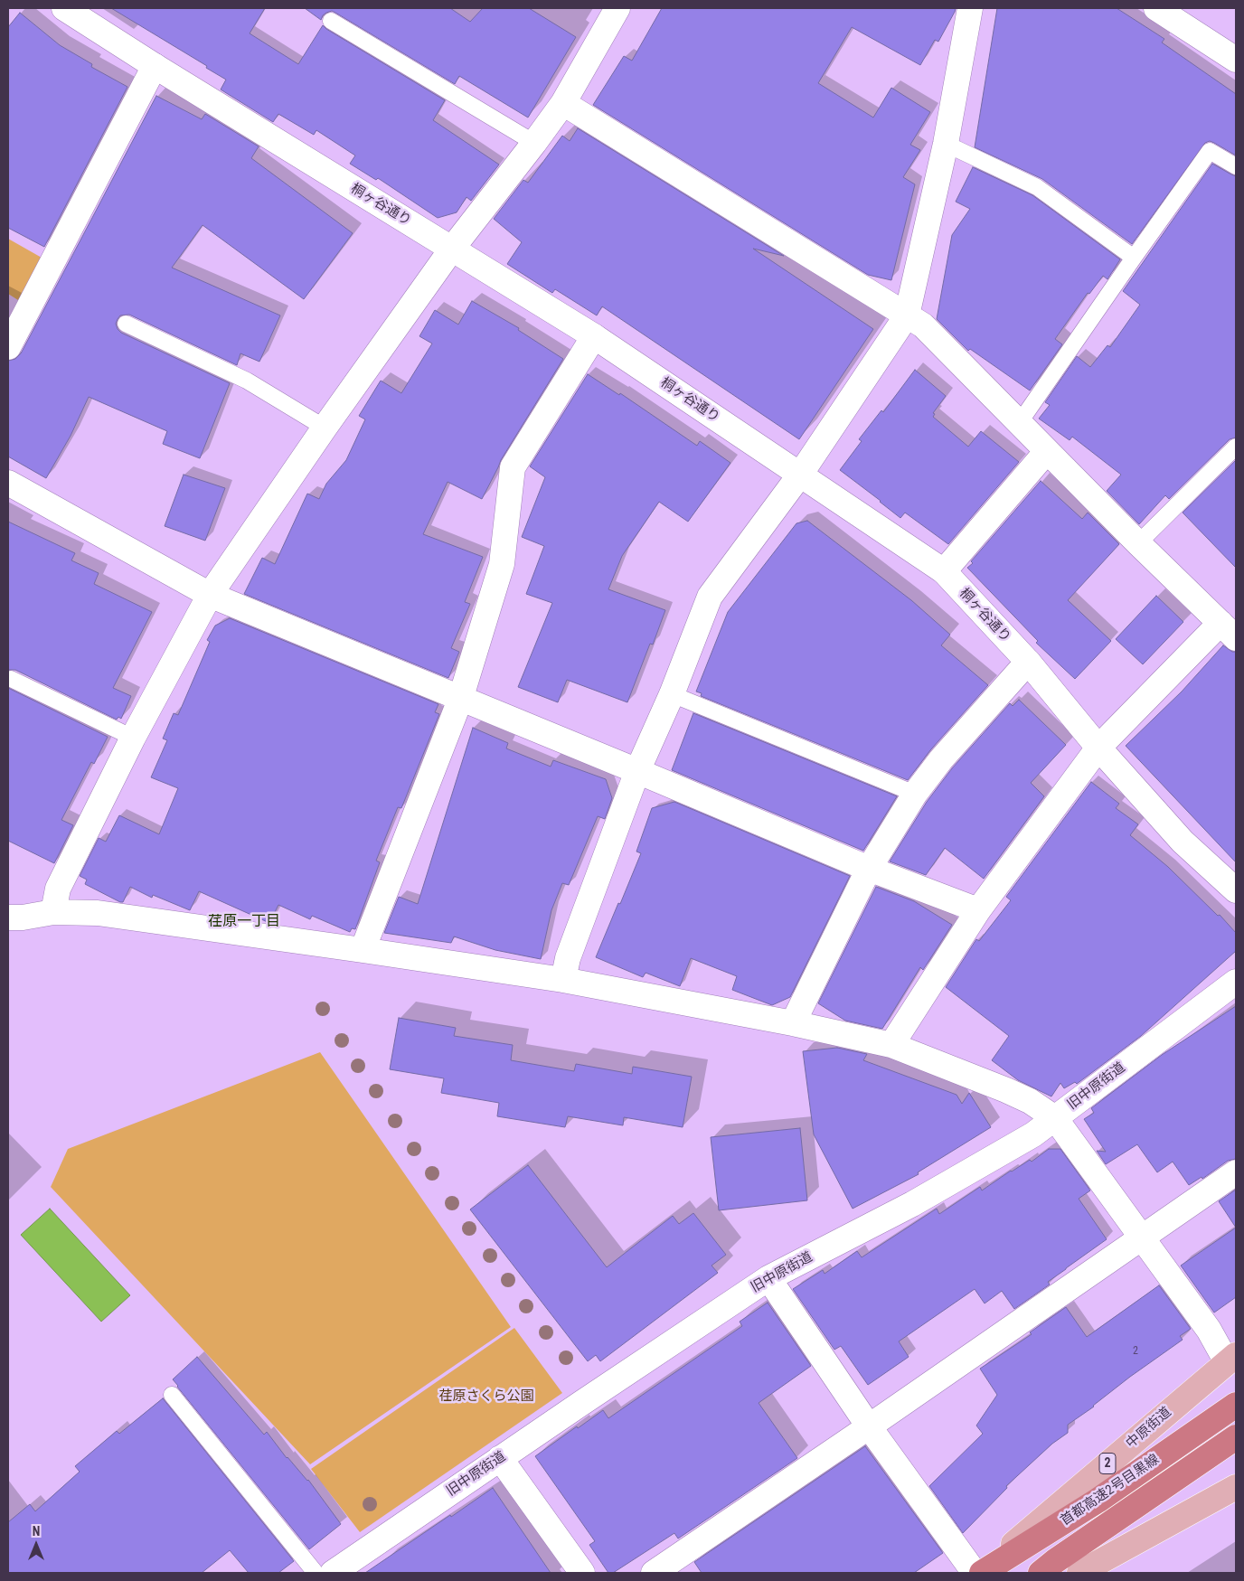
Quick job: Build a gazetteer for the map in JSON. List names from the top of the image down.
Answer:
{
  "streets": {
    "highway": ["2", "首都高速2号目黒線"],
    "main road": ["中原街道"],
    "street": ["桐ヶ谷通り", "旧中原街道"]
  },
  "crossings": [
    ["中原街道", "首都高速2号目黒線"]
  ],
  "districts": ["荏原一丁目"],
  "parks": ["荏原さくら公園"],
  "house_numbers": ["2"],
  "north": "top"
}
